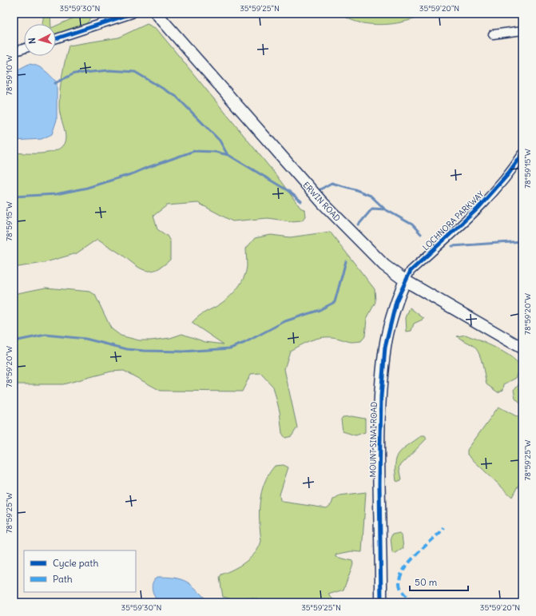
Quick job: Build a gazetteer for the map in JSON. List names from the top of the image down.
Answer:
{
  "streets": {
    "main road": ["ERWIN ROAD", "MOUNT SINAI ROAD"],
    "street": ["LOCHNORA PARKWAY"]
  },
  "crossings": [
    ["ERWIN ROAD", "LOCHNORA PARKWAY"],
    ["ERWIN ROAD", "MOUNT SINAI ROAD"],
    ["LOCHNORA PARKWAY", "MOUNT SINAI ROAD"]
  ],
  "legend": ["Cycle path", "Path"],
  "scale_bar": "50 m",
  "north": "left",
  "coordinates": [
    "35°59'30\"N",
    "35°59'25\"N",
    "35°59'20\"N",
    "78°59'10\"W",
    "78°59'15\"W",
    "78°59'20\"W",
    "78°59'25\"W"
  ]
}
